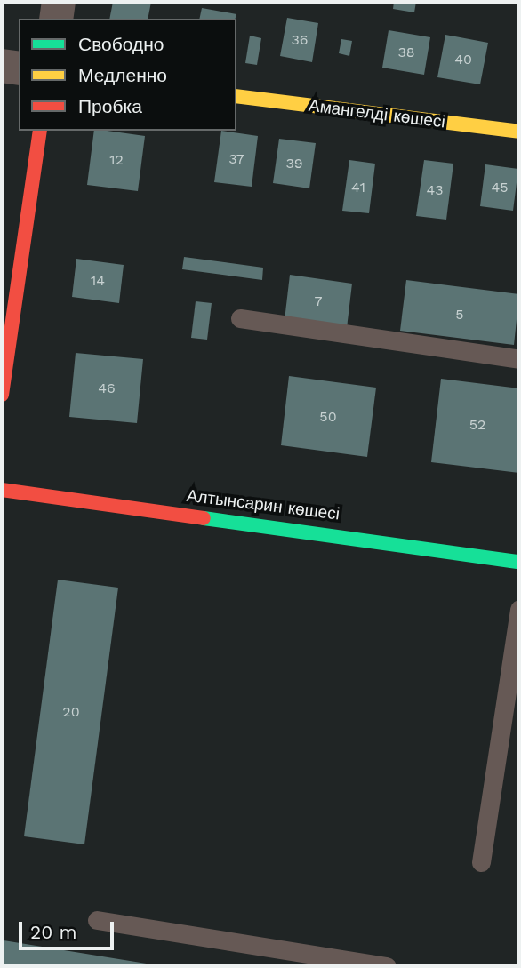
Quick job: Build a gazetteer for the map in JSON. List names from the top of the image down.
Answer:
{
  "streets": {
    "street": ["Амангелді көшесі", "Алтынсарин көшесі"]
  },
  "house_numbers": [
    "36",
    "38",
    "40",
    "37",
    "12",
    "39",
    "41",
    "45",
    "43",
    "14",
    "7",
    "5",
    "46",
    "50",
    "52",
    "20"
  ],
  "legend": ["Свободно", "Медленно", "Пробка"],
  "scale_bar": "20 m"
}
